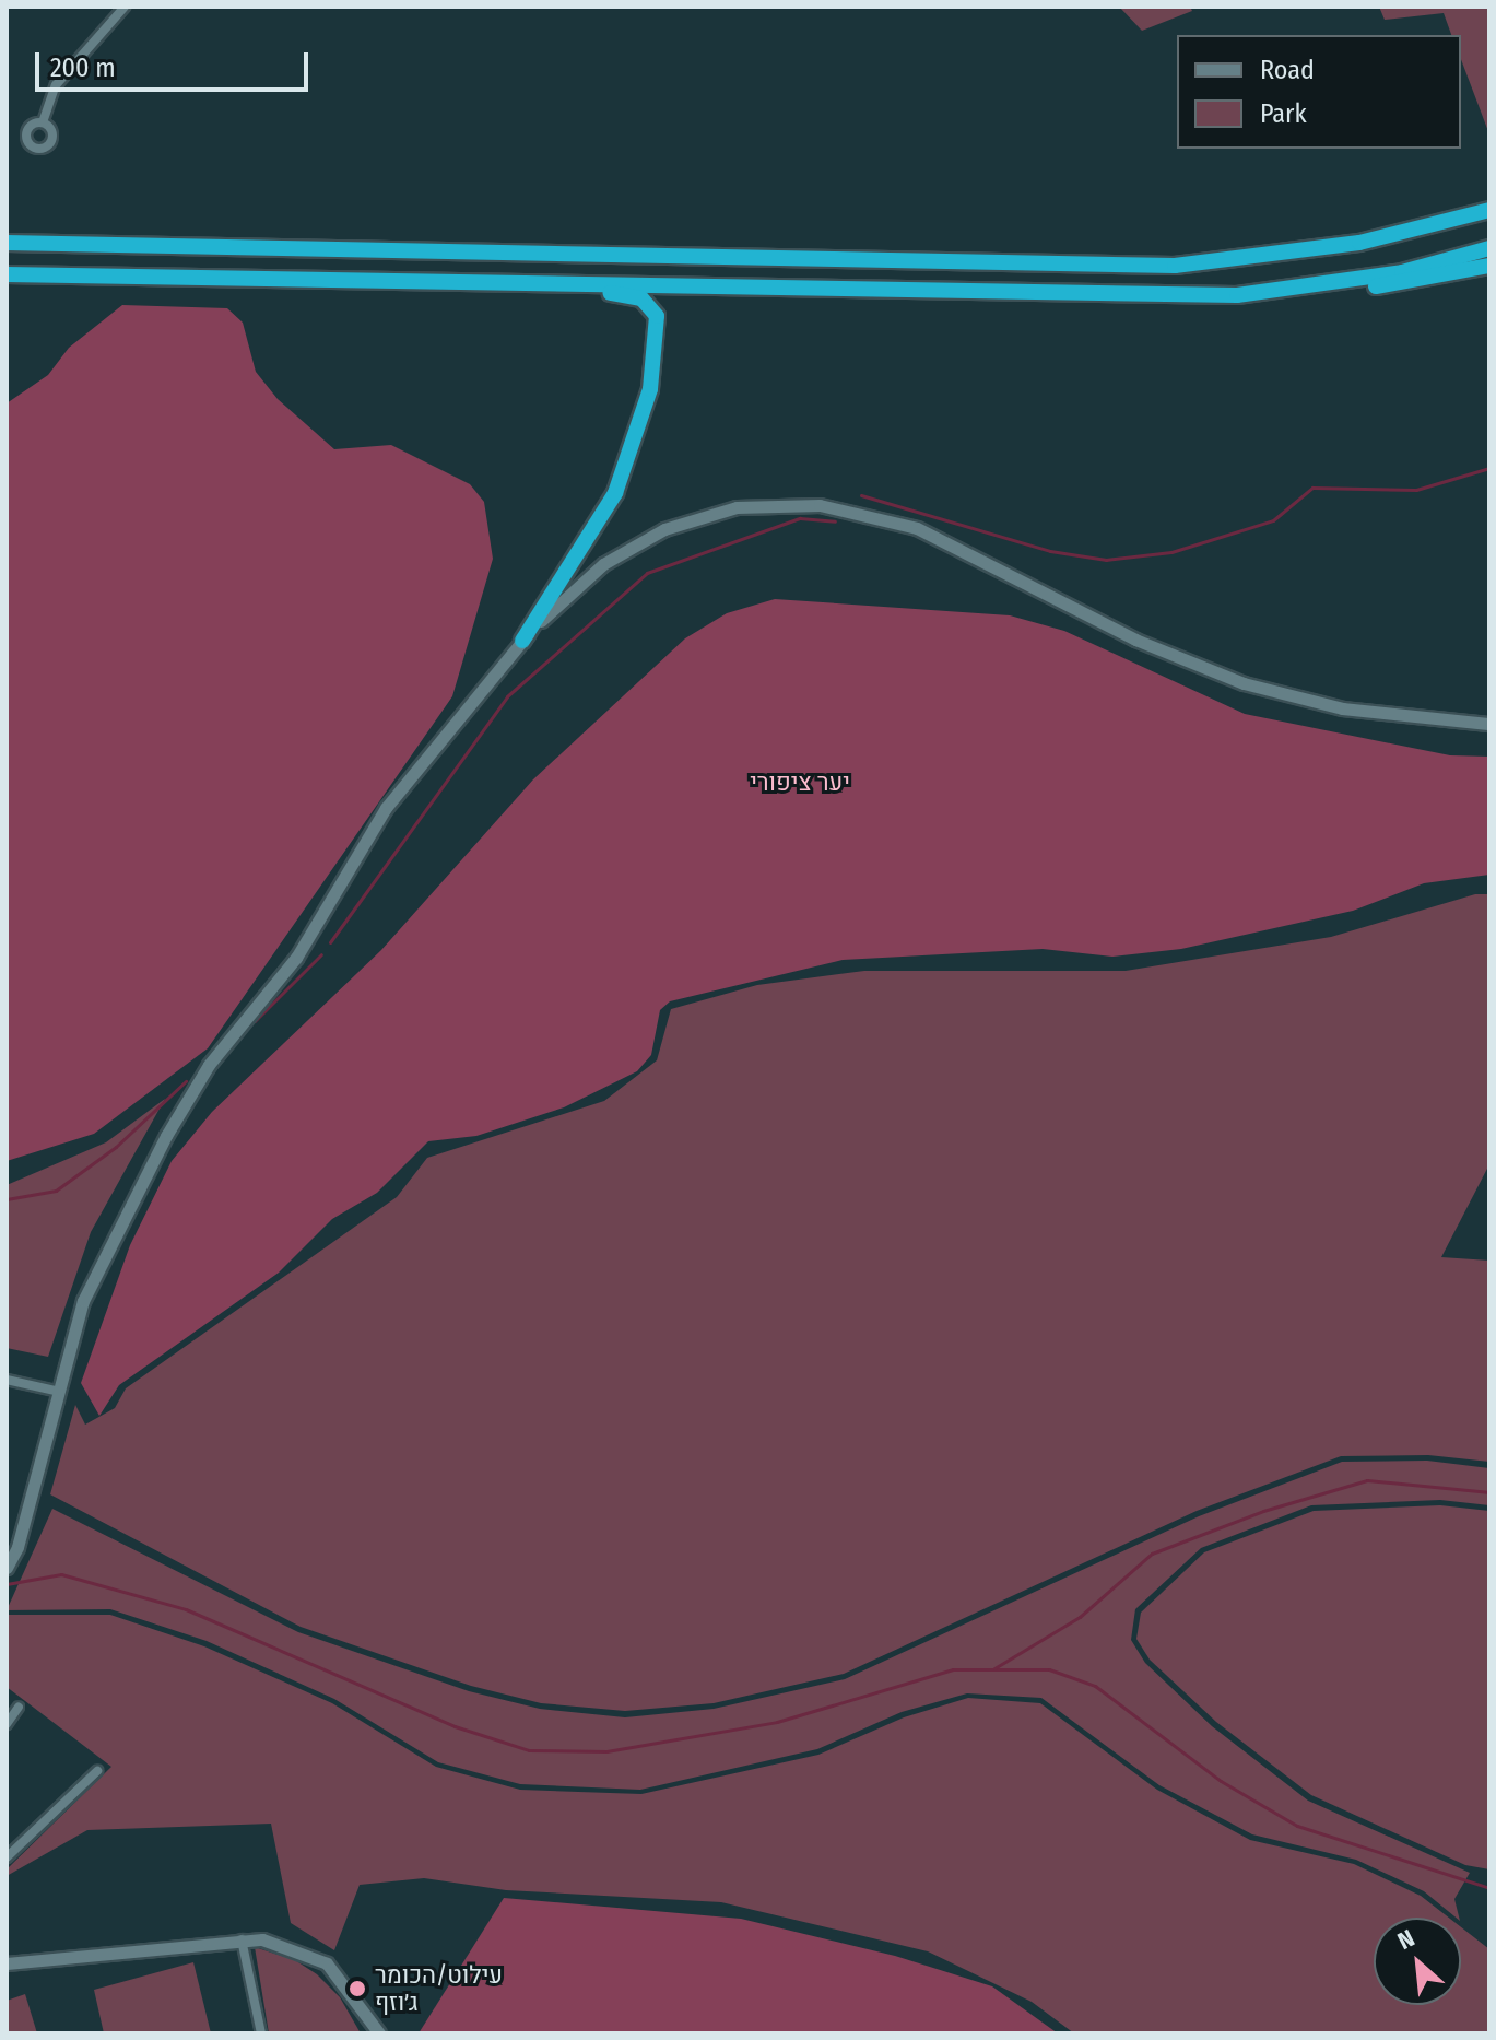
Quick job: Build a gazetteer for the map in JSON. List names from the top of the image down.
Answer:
{
  "parks": ["יער ציפורי"],
  "places": ["עילוט/הכומר ג׳וזף"],
  "legend": ["Road", "Park"],
  "scale_bar": "200 m",
  "north": "top left"
}
